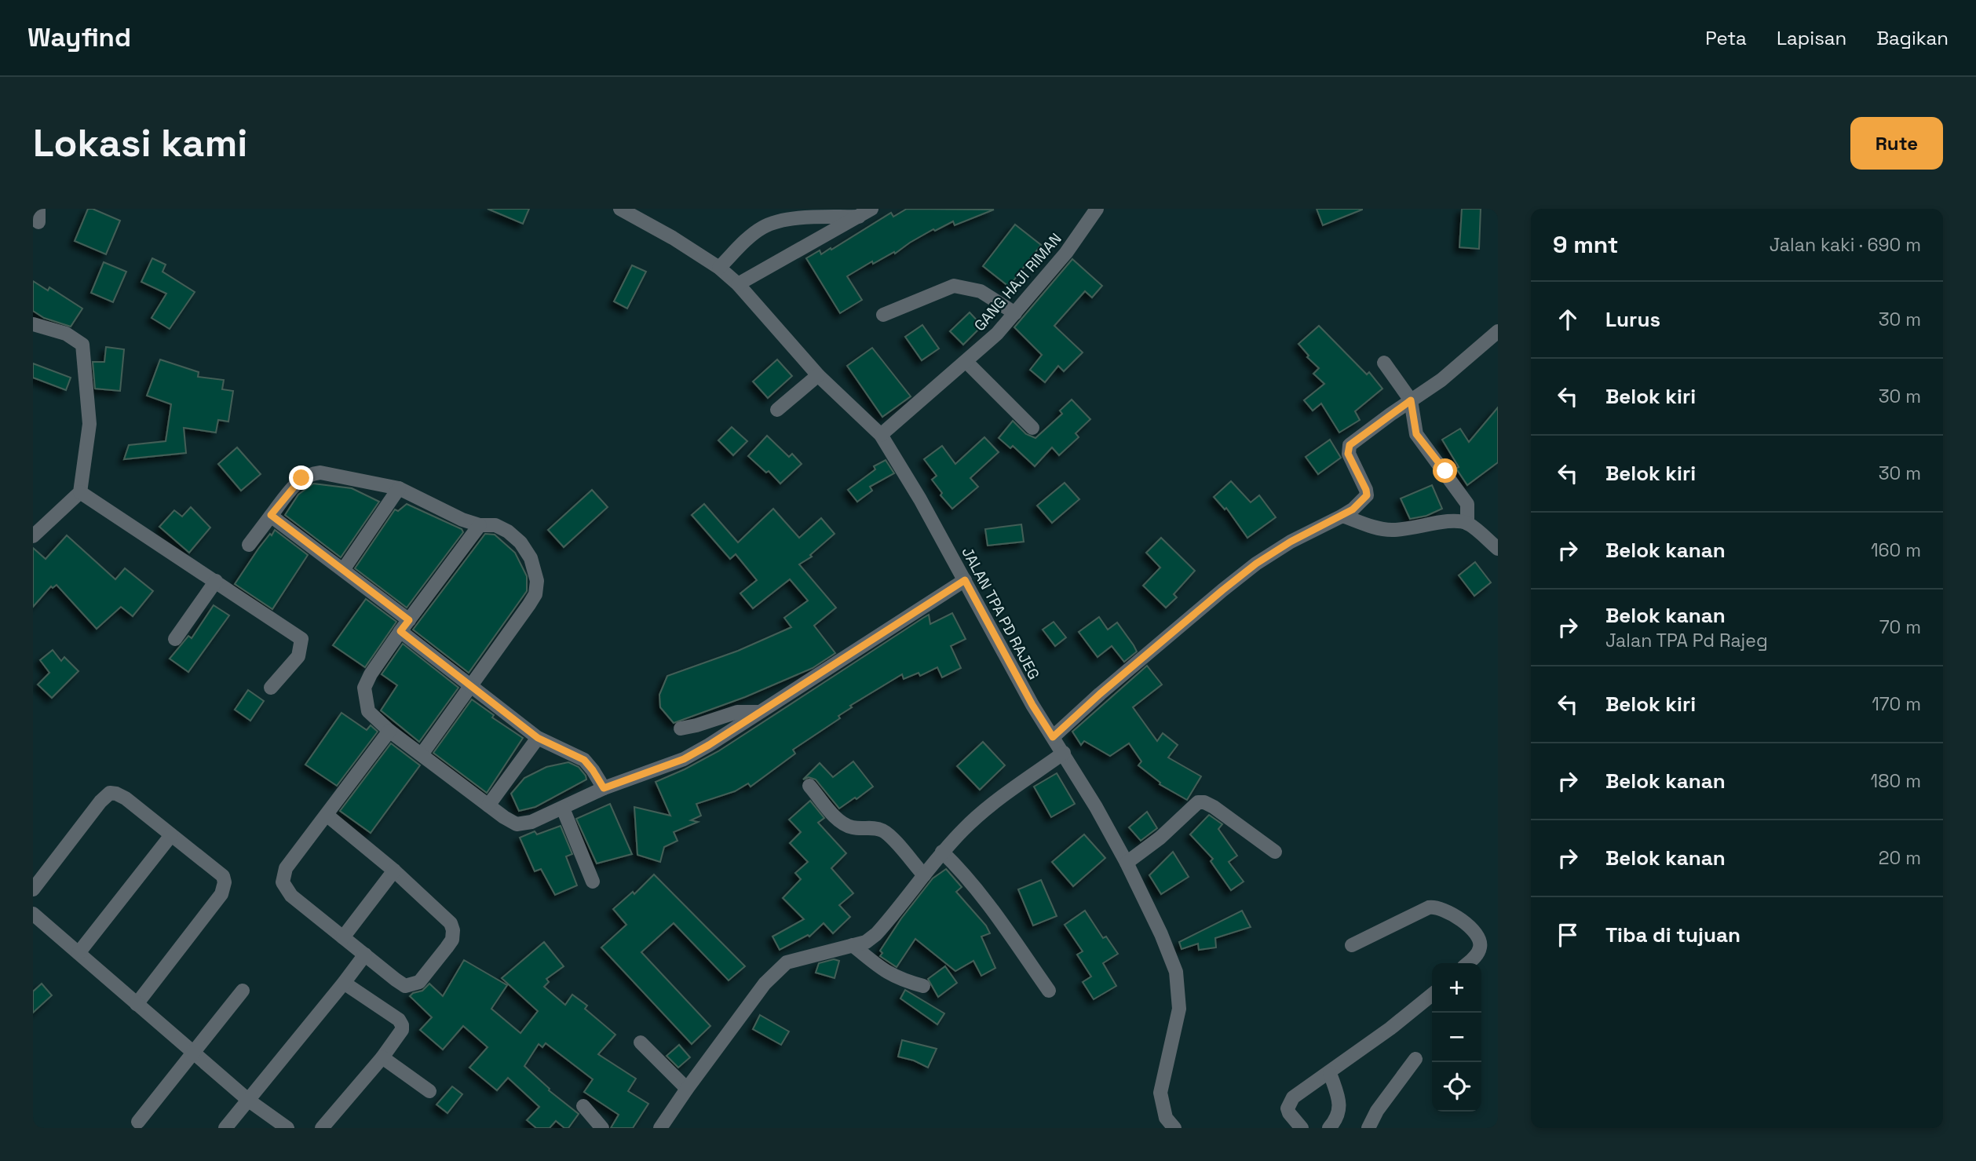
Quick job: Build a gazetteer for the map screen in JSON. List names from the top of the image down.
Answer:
{
  "streets": {
    "street": ["GANG HAJI RIMAN", "JALAN TPA PD RAJEG"]
  },
  "crossings": [
    ["GANG HAJI RIMAN", "JALAN TPA PD RAJEG"]
  ],
  "page": {
    "header": "Wayfind",
    "nav": ["Peta", "Lapisan", "Bagikan"],
    "buttons": "Rute",
    "title": "Lokasi kami",
    "heading": ["9 mnt", "Jalan kaki · 690 m"],
    "list": [
      ["Lurus", "30 m"],
      ["Belok kiri", "30 m"],
      ["Belok kiri", "30 m"],
      ["Belok kanan", "160 m"],
      ["Belok kanan", "Jalan TPA Pd Rajeg", "70 m"],
      ["Belok kiri", "170 m"],
      ["Belok kanan", "180 m"],
      ["Belok kanan", "20 m"],
      "Tiba di tujuan"
    ],
    "map_buttons": ["+", "−"]
  }
}
